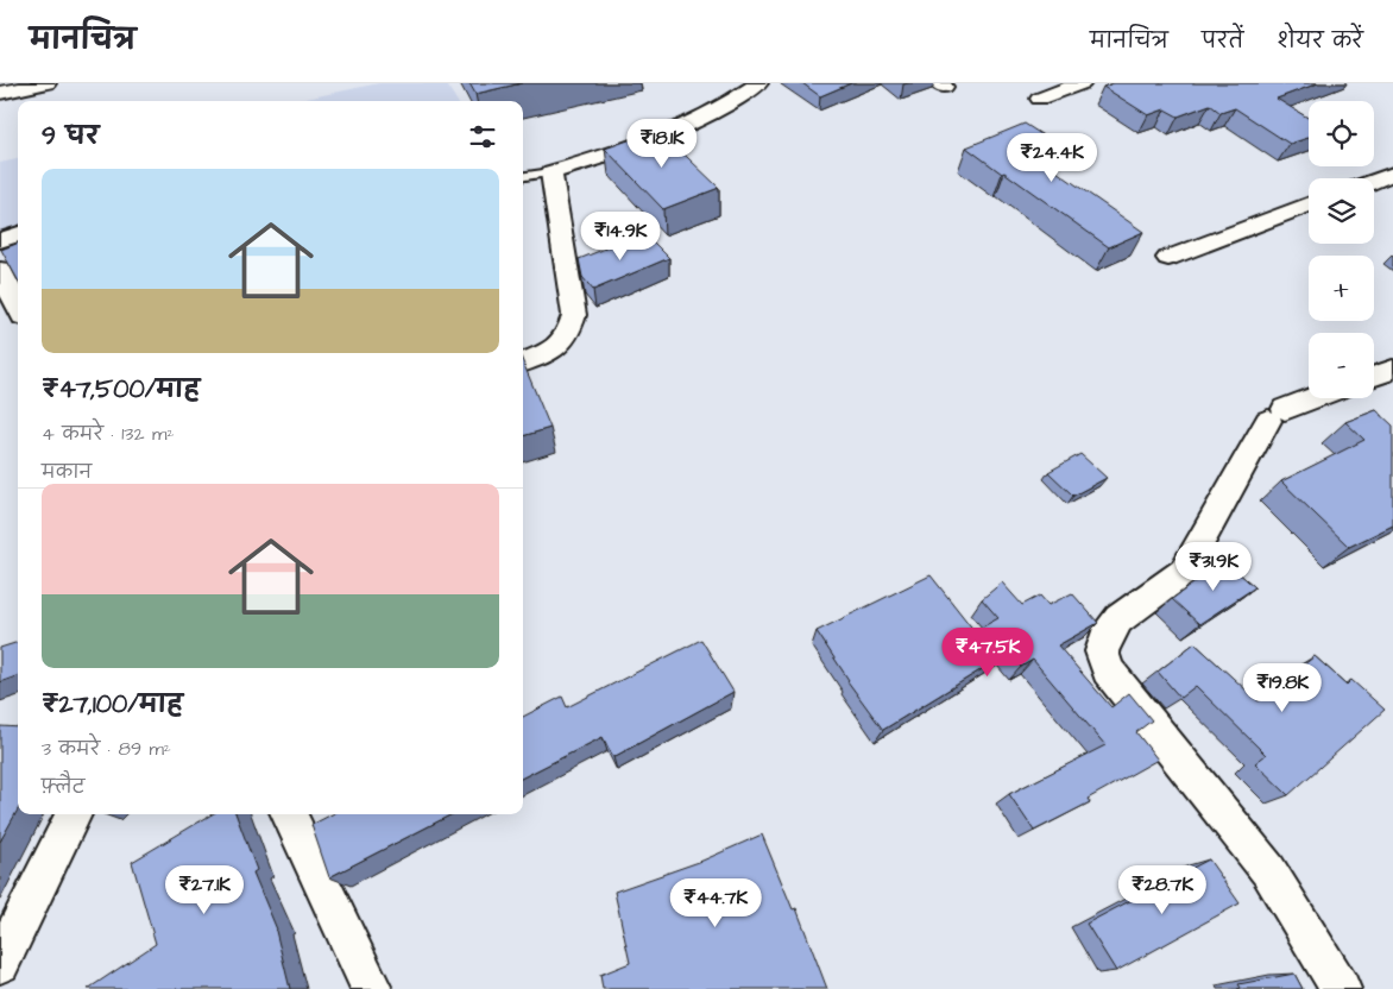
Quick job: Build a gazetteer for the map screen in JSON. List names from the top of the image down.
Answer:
{
  "page": {
    "header": "मानचित्र",
    "nav": ["मानचित्र", "परतें", "शेयर करें"],
    "map_buttons": ["+", "−"],
    "heading": "9 घर",
    "price": [
      "₹18.1K",
      "₹24.4K",
      "₹14.9K",
      "₹31.9K",
      "₹47.5K",
      "₹19.8K",
      "₹27.1K",
      "₹28.7K",
      "₹44.7K"
    ],
    "list": [
      {
        "name": "₹47,500/माह",
        "note": "4 कमरे · 132 m² · मकान"
      },
      {
        "name": "₹27,100/माह",
        "note": "3 कमरे · 89 m² · फ़्लैट"
      }
    ]
  }
}
